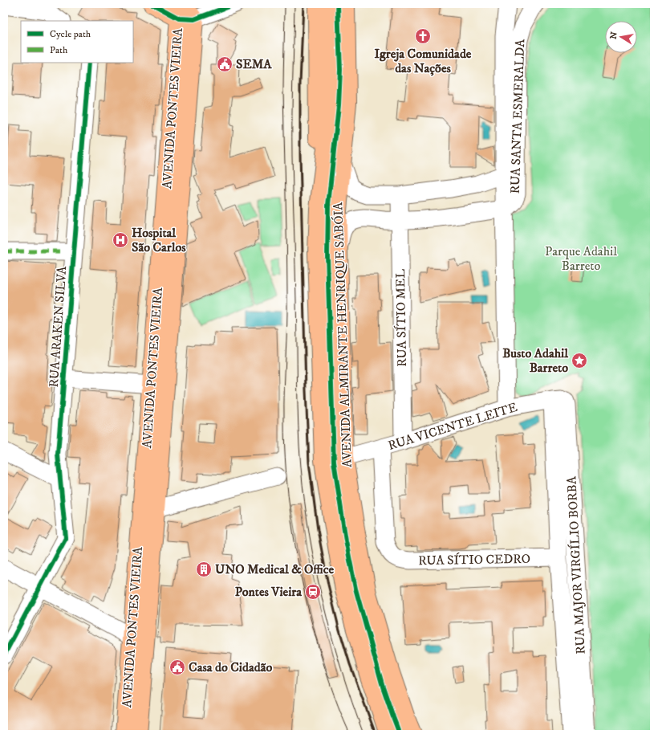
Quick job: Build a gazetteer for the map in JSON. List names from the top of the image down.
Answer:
{
  "streets": {
    "main road": ["AVENIDA PONTES VIEIRA", "AVENIDA ALMIRANTE HENRIQUE SABÓIA"],
    "street": [
      "RUA SANTA ESMERALDA",
      "RUA SÍTIO MEL",
      "RUA ARAKEN SILVA",
      "RUA VICENTE LEITE",
      "RUA SÍTIO CEDRO",
      "RUA MAJOR VIRGÍLIO BORBA"
    ]
  },
  "crossings": [
    ["RUA SANTA ESMERALDA", "RUA VICENTE LEITE"],
    ["RUA SÍTIO MEL", "RUA VICENTE LEITE"],
    ["AVENIDA ALMIRANTE HENRIQUE SABÓIA", "RUA VICENTE LEITE"],
    ["RUA VICENTE LEITE", "RUA SÍTIO CEDRO"],
    ["RUA VICENTE LEITE", "RUA MAJOR VIRGÍLIO BORBA"],
    ["RUA SÍTIO CEDRO", "RUA MAJOR VIRGÍLIO BORBA"]
  ],
  "parks": ["Parque Adahil Barreto"],
  "places": {
    "church": ["Igreja Comunidade das Nações"],
    "public building": ["SEMA", "Casa do Cidadão"],
    "hospital": ["Hospital São Carlos"],
    "place": ["Busto Adahil Barreto"],
    "building": ["UNO Medical & Office"],
    "station": ["Pontes Vieira"]
  },
  "legend": ["Cycle path", "Path"],
  "north": "left"
}
